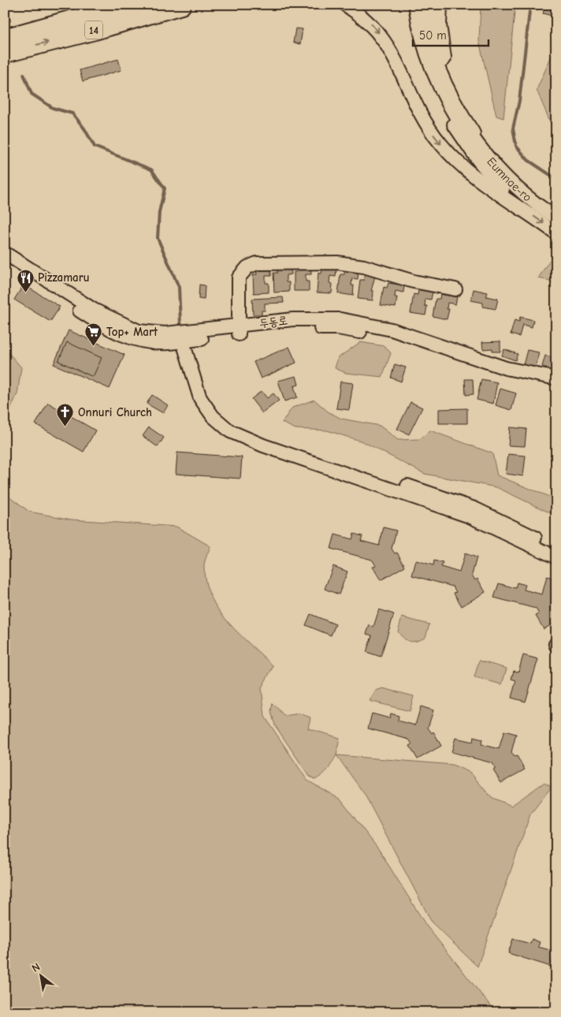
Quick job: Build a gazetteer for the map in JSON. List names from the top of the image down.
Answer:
{
  "streets": {
    "highway": ["14"],
    "street": ["Eumnae-ro", "두동로"]
  },
  "places": {
    "restaurant": ["Pizzamaru"],
    "supermarket": ["Top+ Mart"],
    "church": ["Onnuri Church"]
  },
  "scale_bar": "50 m",
  "north": "top left"
}
